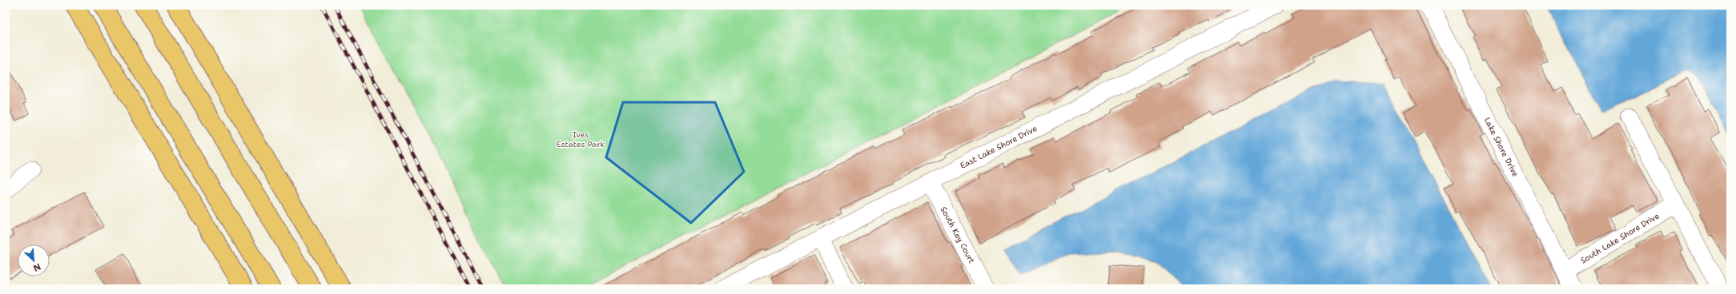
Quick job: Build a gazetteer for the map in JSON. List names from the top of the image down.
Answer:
{
  "streets": {
    "street": [
      "East Lake Shore Drive",
      "Lake Shore Drive",
      "South Key Court",
      "South Lake Shore Drive"
    ]
  },
  "crossings": [
    ["East Lake Shore Drive", "South Key Court"],
    ["Lake Shore Drive", "South Lake Shore Drive"]
  ],
  "parks": ["Ives Estates Park"],
  "north": "bottom right"
}
